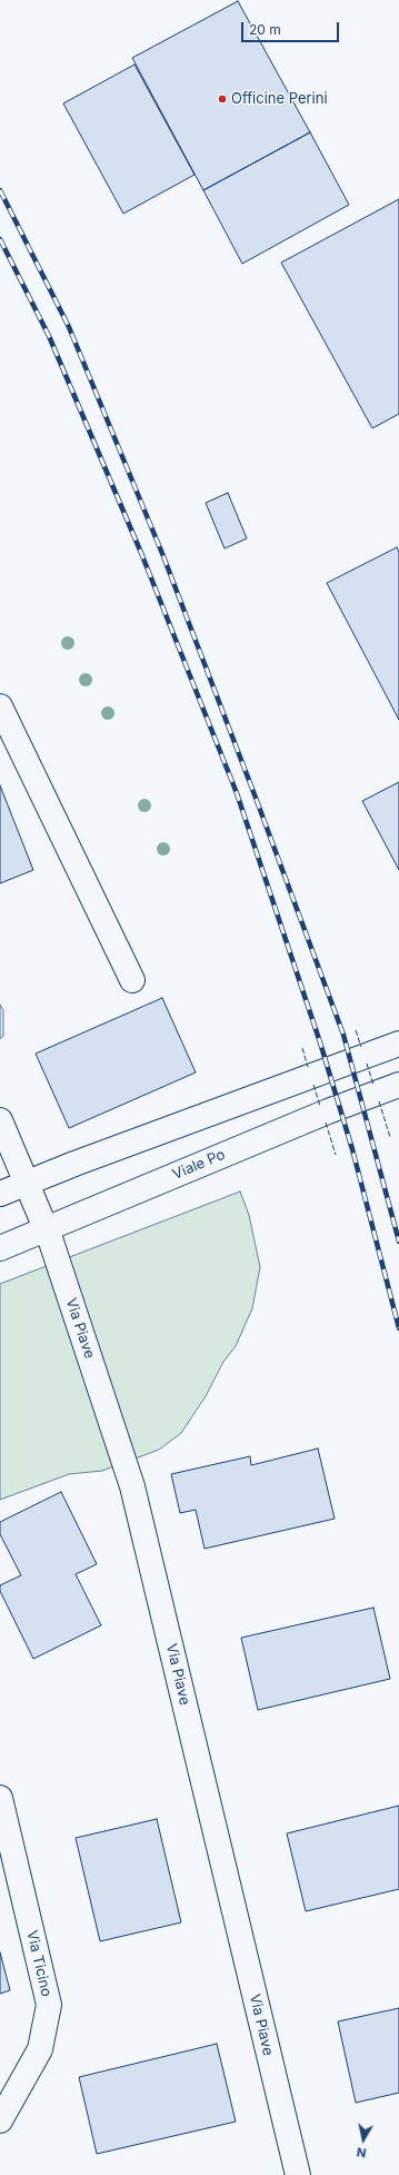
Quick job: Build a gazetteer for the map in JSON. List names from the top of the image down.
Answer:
{
  "streets": {
    "street": ["Viale Po", "Via Piave", "Via Ticino"]
  },
  "crossings": [
    ["Viale Po", "Via Piave"]
  ],
  "places": ["Officine Perini"],
  "scale_bar": "20 m",
  "north": "bottom"
}
